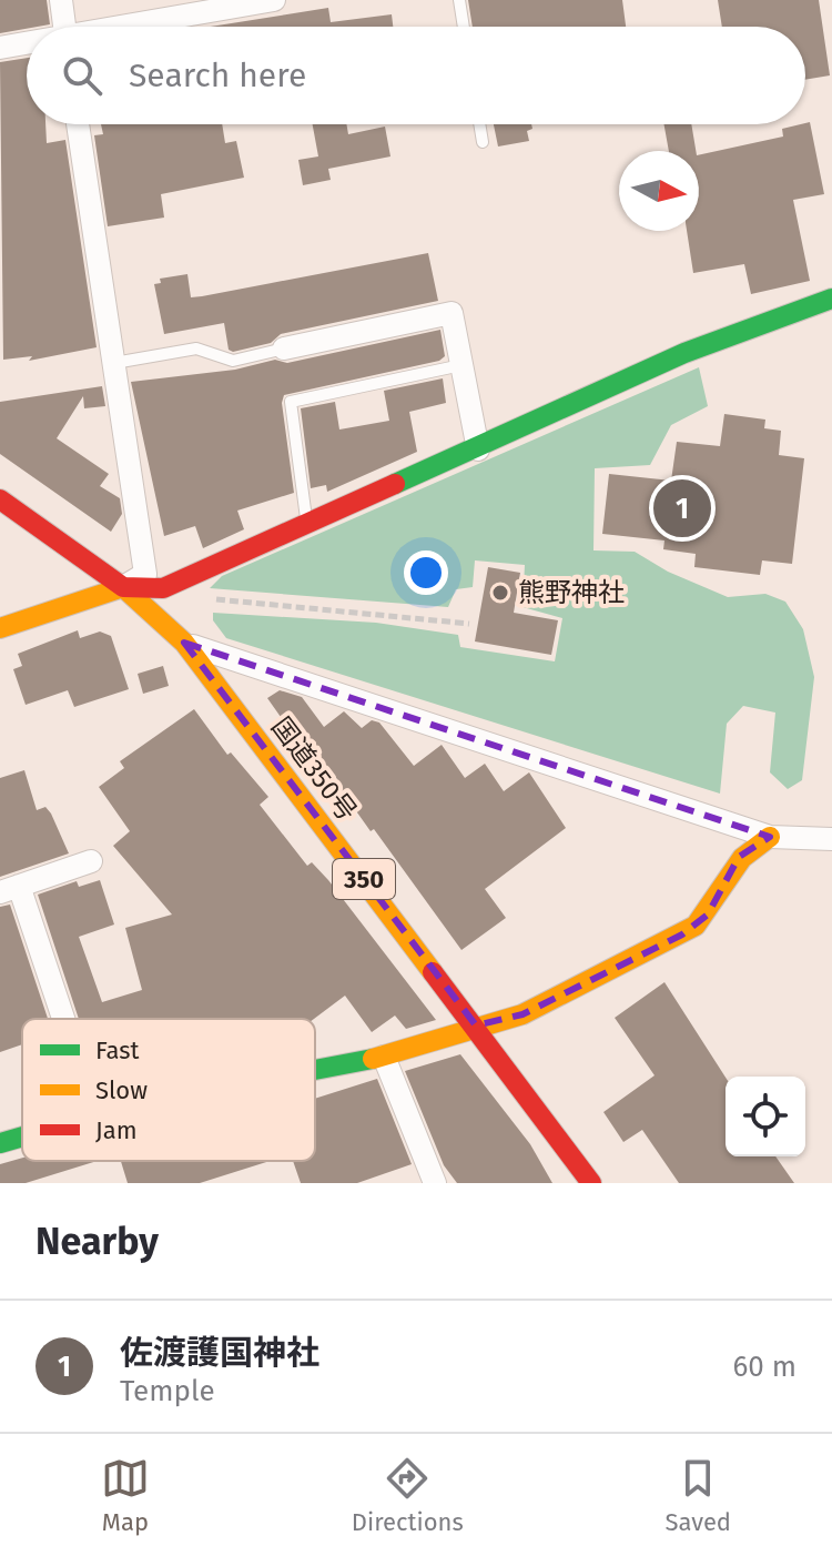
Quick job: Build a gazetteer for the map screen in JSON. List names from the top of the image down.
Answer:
{
  "streets": {
    "main road": ["国道350号", "350"]
  },
  "places": ["熊野神社"],
  "legend": ["Fast", "Slow", "Jam"],
  "north": "right",
  "page": {
    "search": "Search here",
    "pins": "1",
    "heading": "Nearby",
    "list": [
      {
        "mark": "1",
        "name": "佐渡護国神社",
        "note": "Temple",
        "value": "60 m"
      }
    ],
    "nav": ["Map", "Directions", "Saved"]
  }
}
